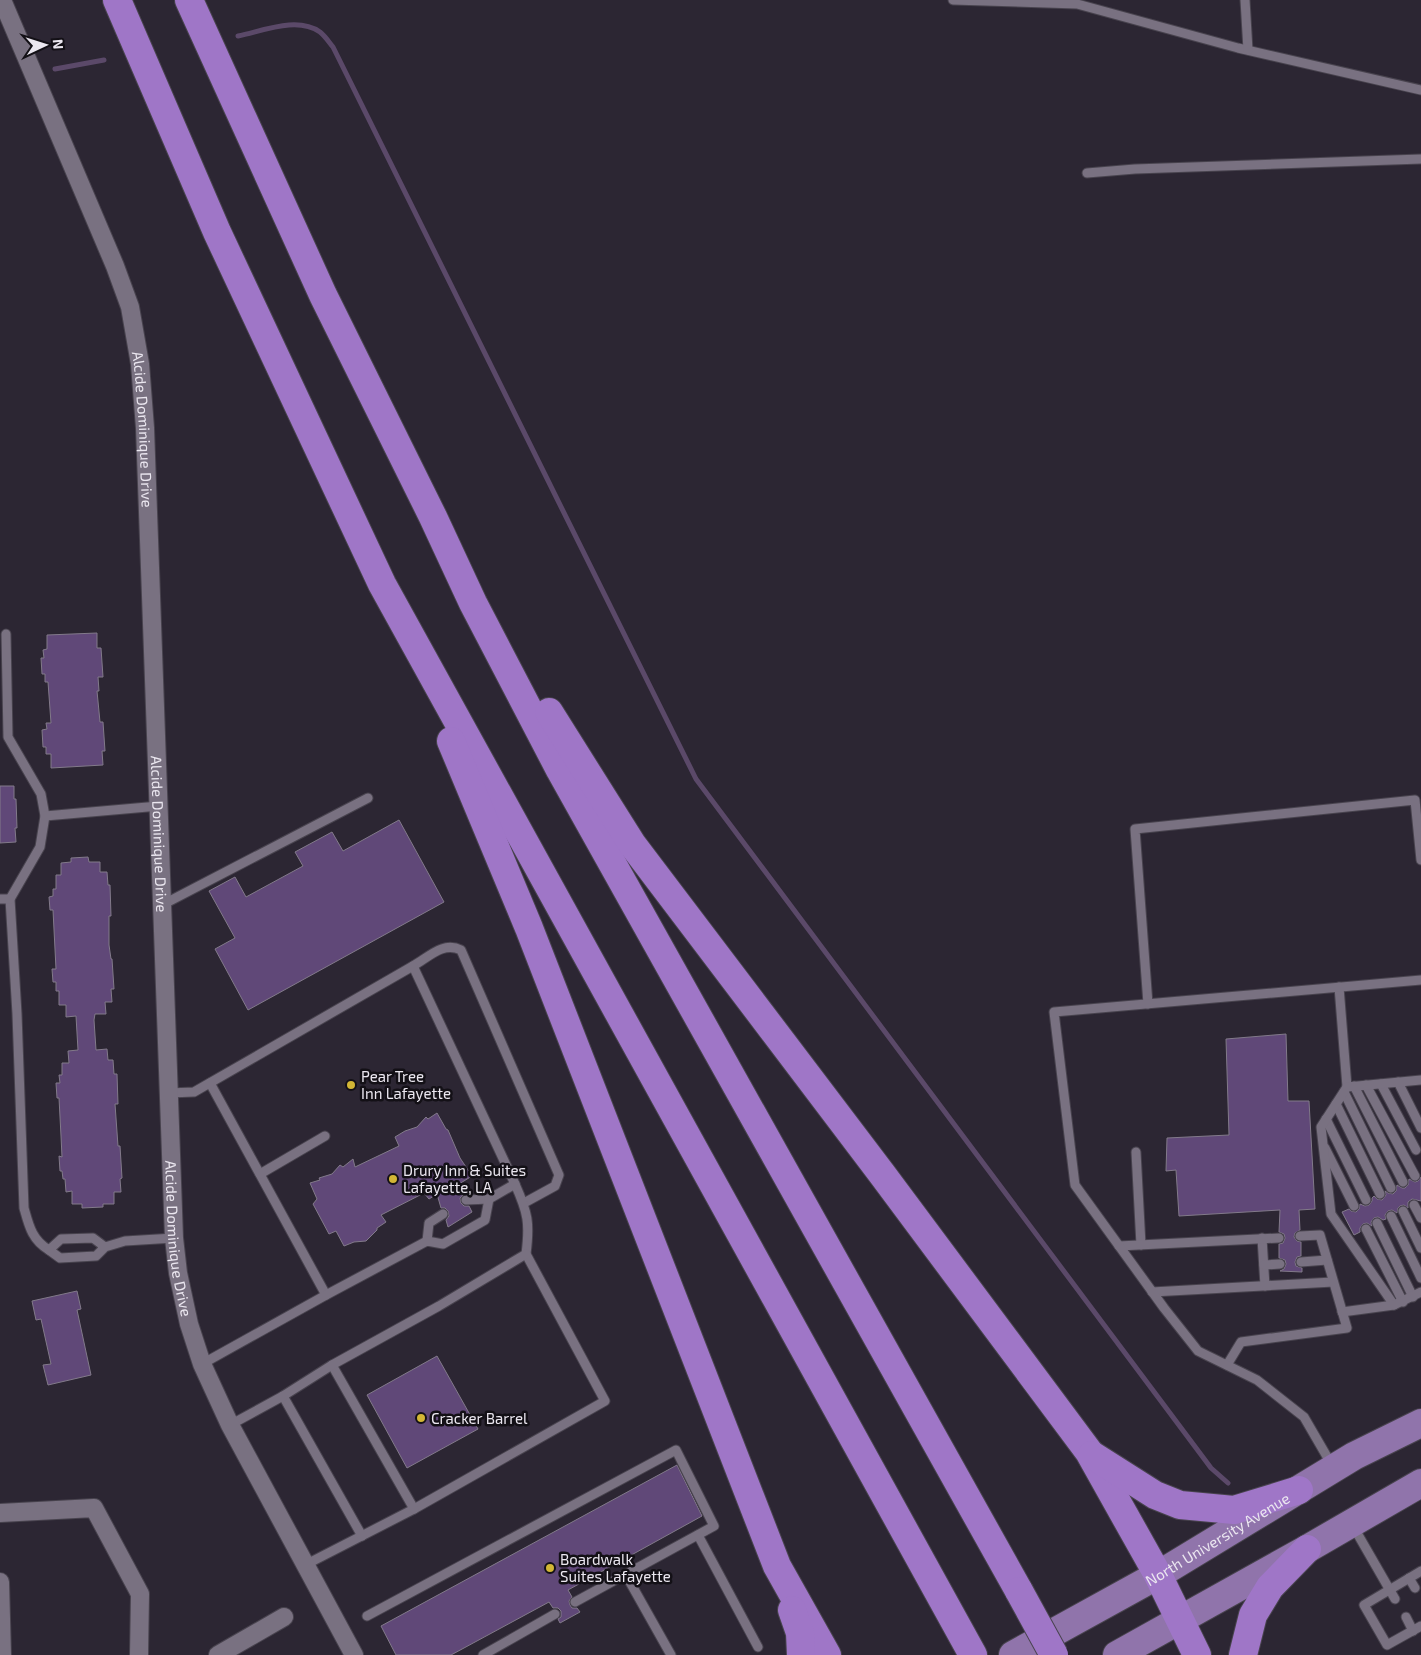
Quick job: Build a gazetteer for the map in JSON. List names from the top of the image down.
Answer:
{
  "streets": {
    "main road": ["North University Avenue"],
    "street": ["Alcide Dominique Drive"]
  },
  "places": [
    "Pear Tree Inn Lafayette",
    "Drury Inn & Suites Lafayette, LA",
    "Cracker Barrel",
    "Boardwalk Suites Lafayette"
  ],
  "north": "right"
}
